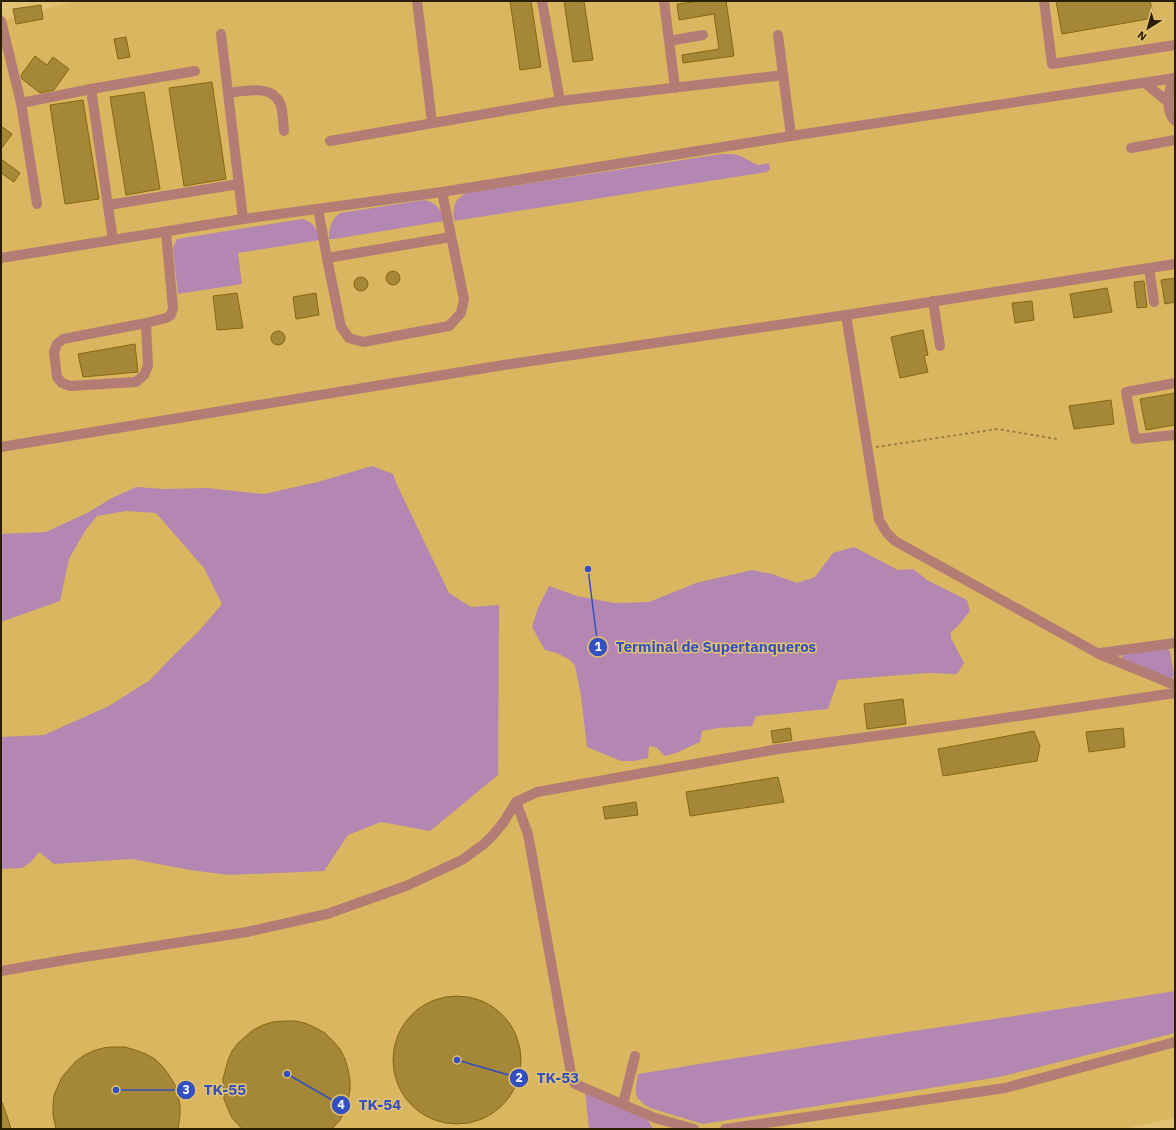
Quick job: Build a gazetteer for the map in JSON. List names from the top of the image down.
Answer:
{
  "places": [
    "Terminal de Supertanqueros",
    "TK-53",
    "TK-54",
    "TK-55"
  ],
  "north": "bottom left"
}
